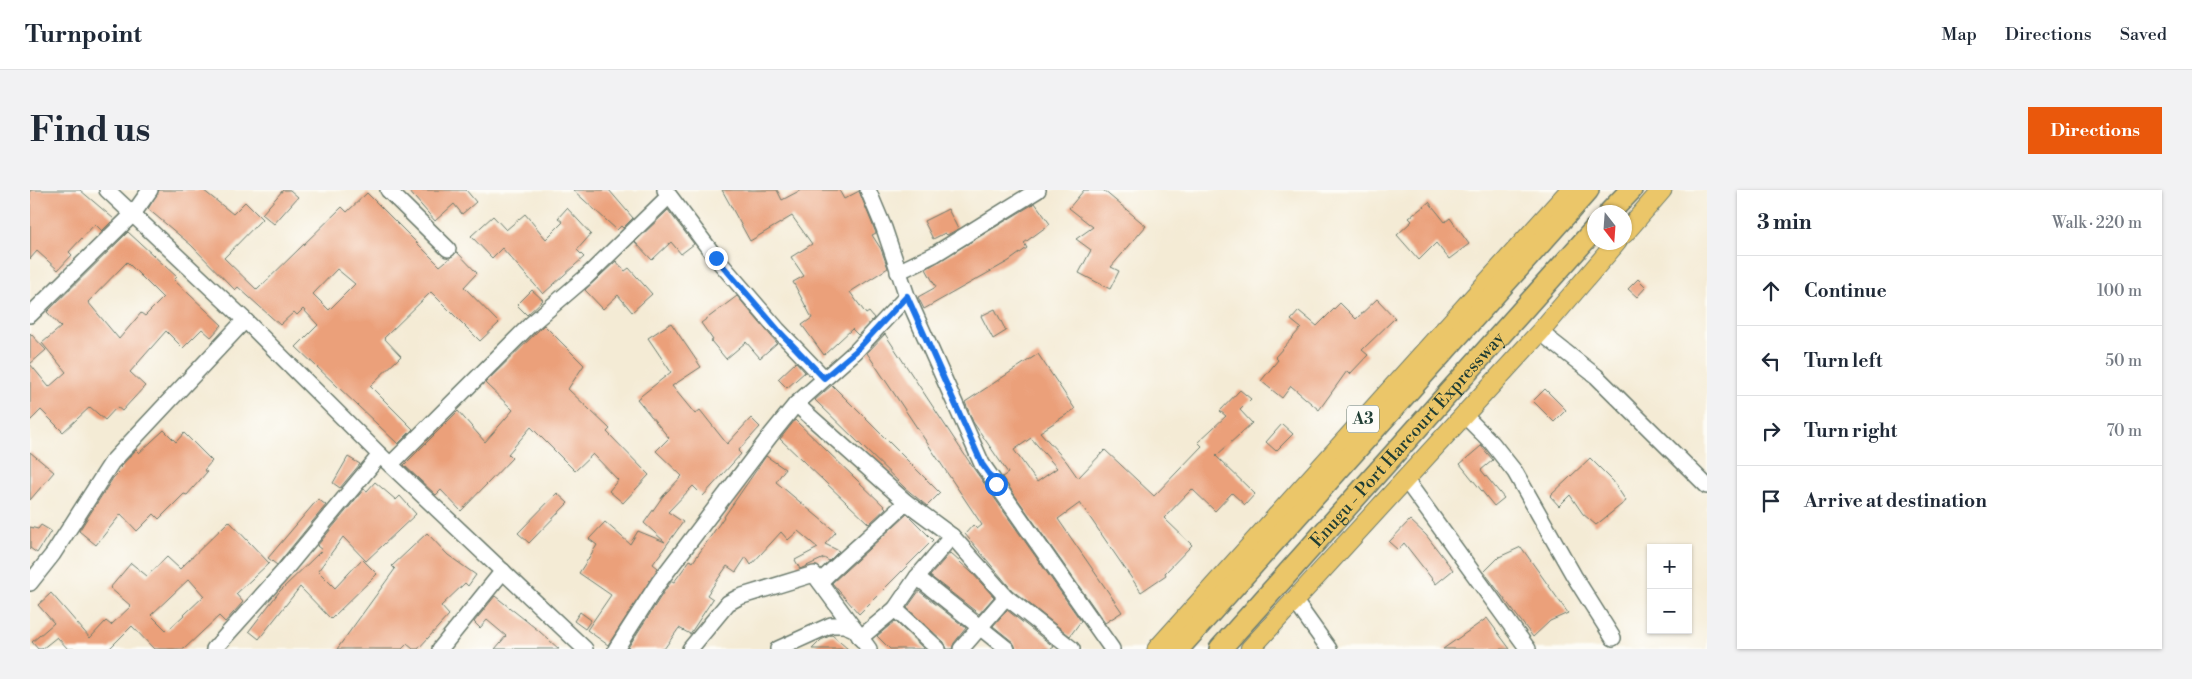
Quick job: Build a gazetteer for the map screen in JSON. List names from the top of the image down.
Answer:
{
  "streets": {
    "highway": ["A3", "Enugu - Port Harcourt Expressway"]
  },
  "north": "bottom",
  "page": {
    "header": "Turnpoint",
    "nav": ["Map", "Directions", "Saved"],
    "buttons": "Directions",
    "title": "Find us",
    "heading": ["3 min", "Walk · 220 m"],
    "list": [
      ["Continue", "100 m"],
      ["Turn left", "50 m"],
      ["Turn right", "70 m"],
      "Arrive at destination"
    ],
    "map_buttons": ["+", "−"]
  }
}
